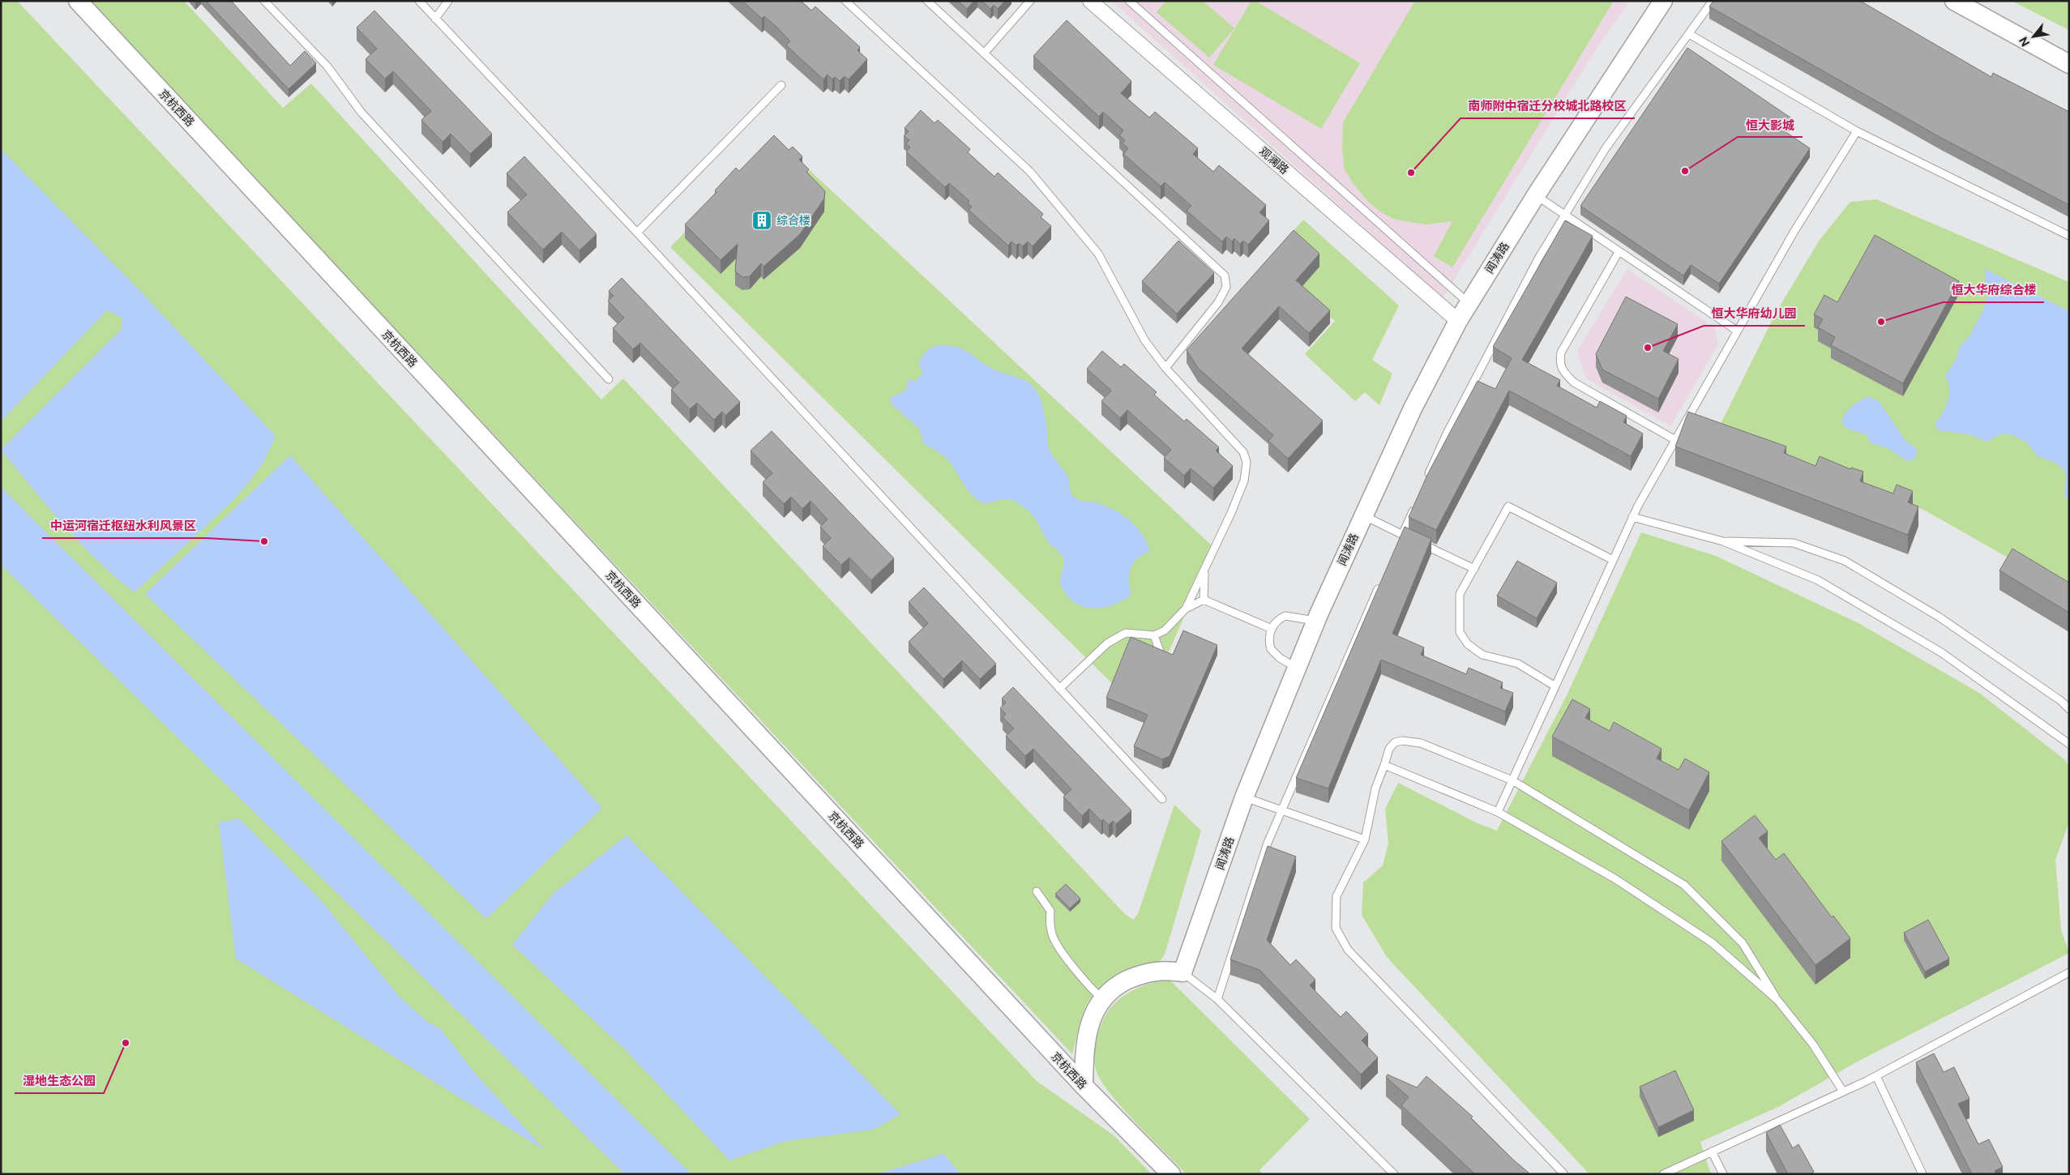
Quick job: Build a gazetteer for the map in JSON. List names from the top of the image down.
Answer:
{
  "streets": {
    "street": ["京杭西路", "观澜路", "闻涛路"]
  },
  "crossings": [
    ["观澜路", "闻涛路"]
  ],
  "places": {
    "other": [
      "恒大影城",
      "南师附中宿迁分校城北路校区",
      "恒大华府综合楼",
      "恒大华府幼儿园",
      "中运河宿迁枢纽水利风景区",
      "湿地生态公园"
    ],
    "building": ["综合楼"]
  },
  "north": "bottom left"
}
